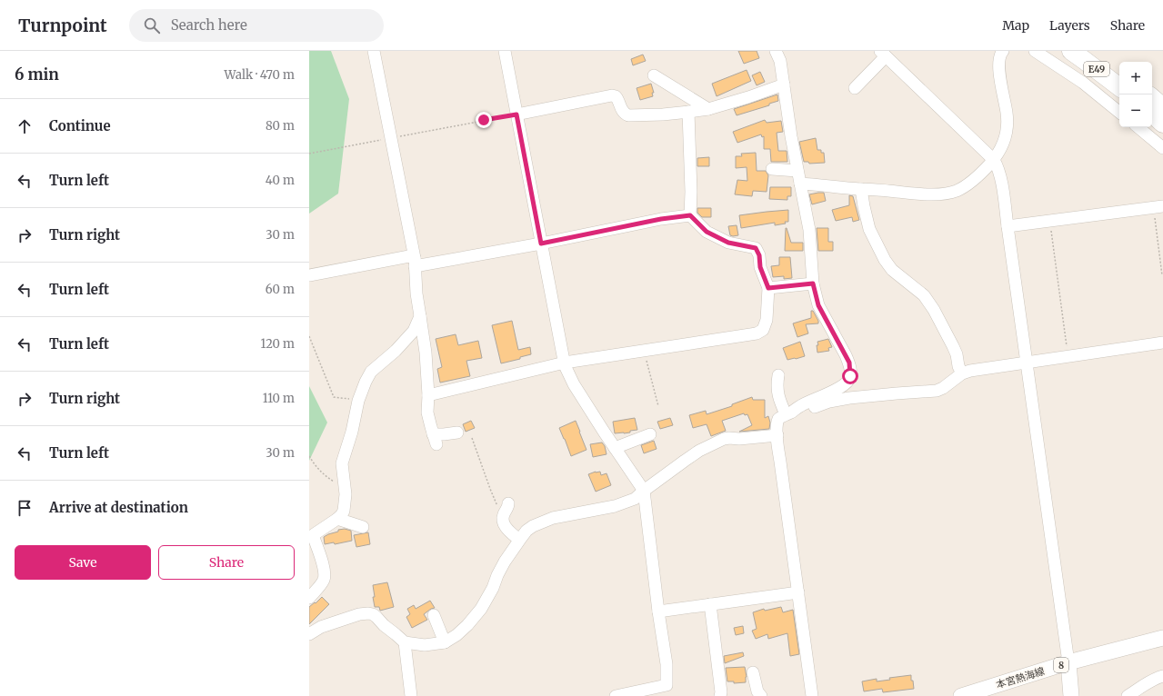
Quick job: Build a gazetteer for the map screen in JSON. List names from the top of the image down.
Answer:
{
  "streets": {
    "highway": ["E49"],
    "main road": ["8", "本宮熱海線"]
  },
  "page": {
    "header": "Turnpoint",
    "search": "Search here",
    "nav": ["Map", "Layers", "Share"],
    "heading": ["6 min", "Walk · 470 m"],
    "map_buttons": ["+", "−"],
    "list": [
      ["Continue", "80 m"],
      ["Turn left", "40 m"],
      ["Turn right", "30 m"],
      ["Turn left", "60 m"],
      ["Turn left", "120 m"],
      ["Turn right", "110 m"],
      ["Turn left", "30 m"],
      "Arrive at destination"
    ],
    "buttons": ["Save", "Share"]
  }
}
